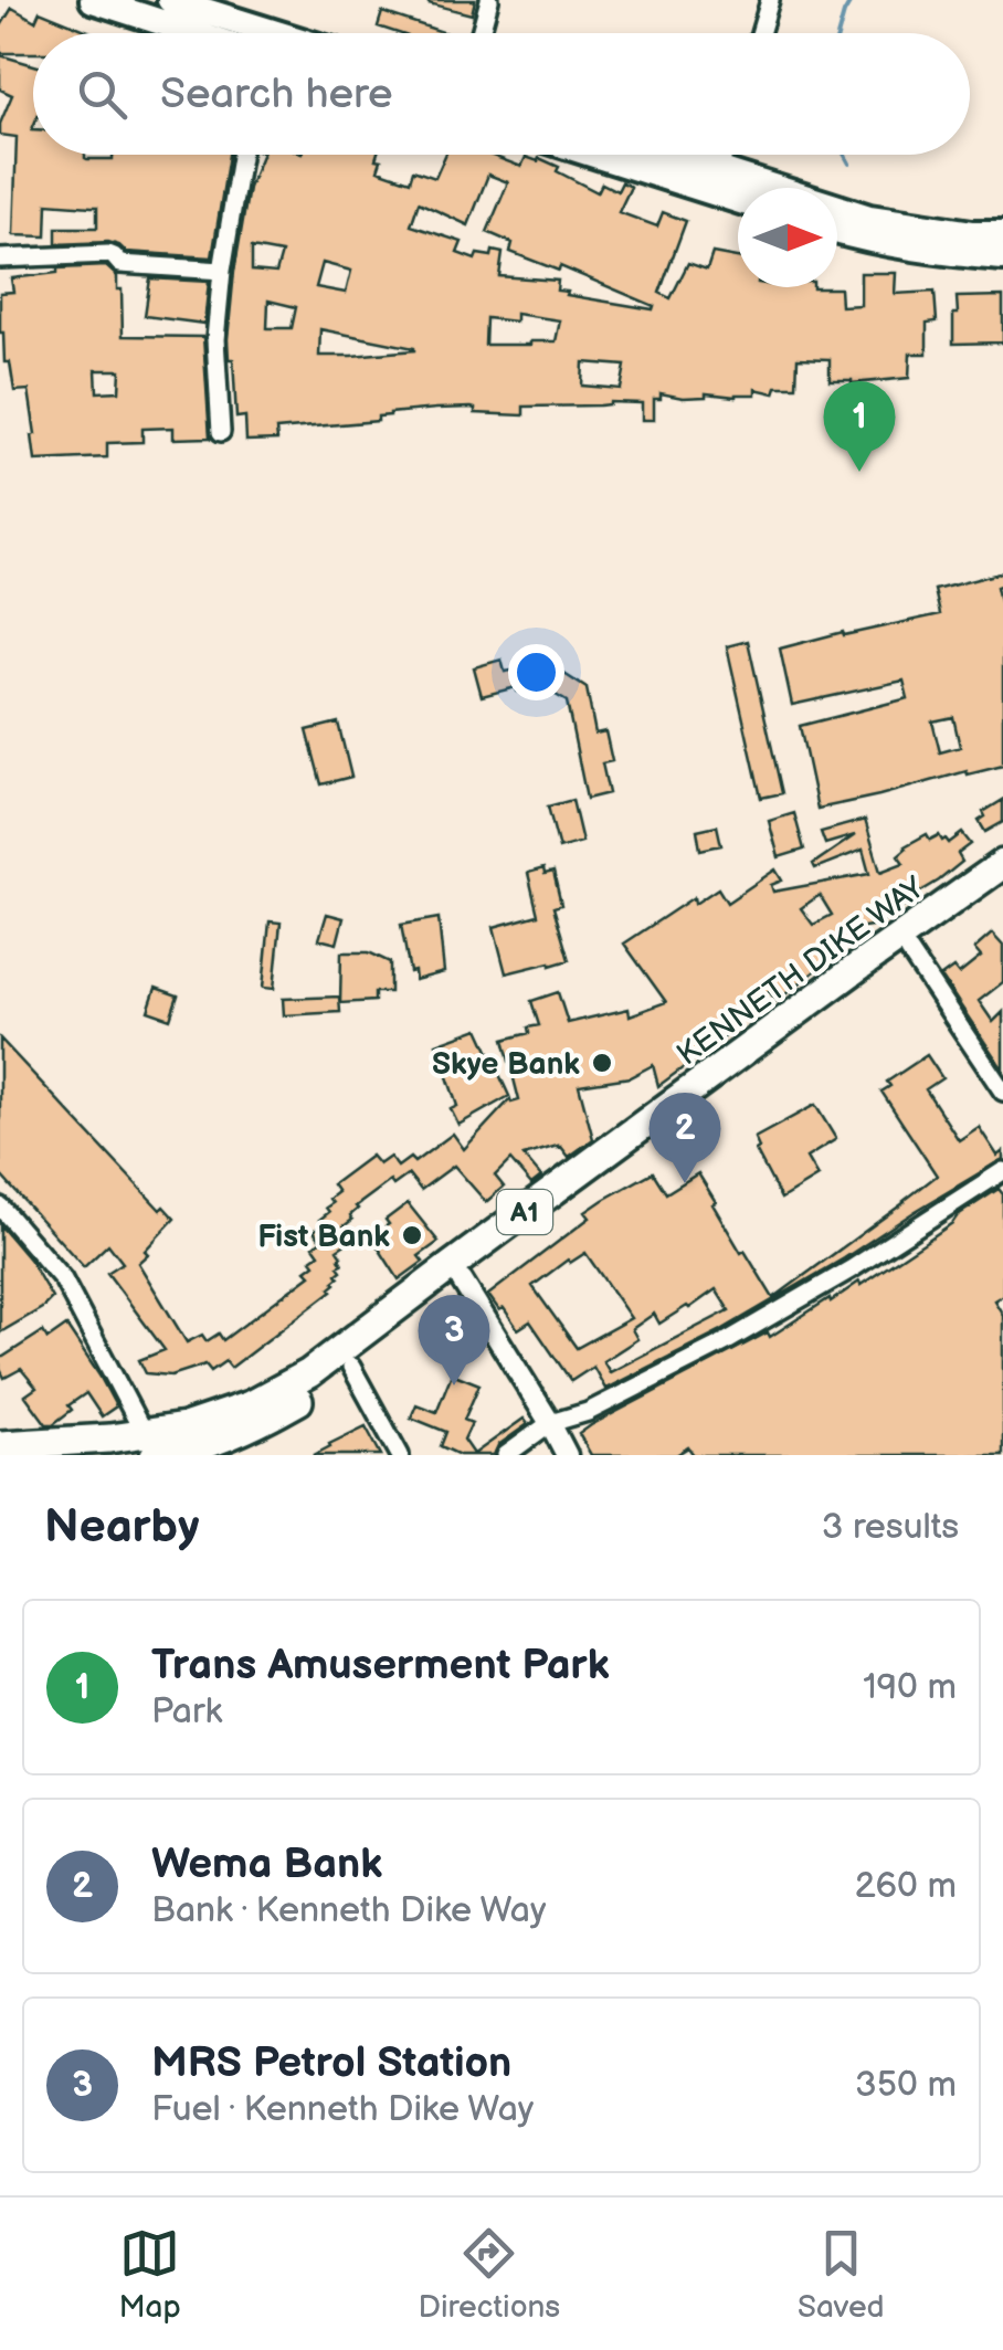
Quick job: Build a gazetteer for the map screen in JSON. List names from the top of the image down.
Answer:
{
  "streets": {
    "highway": ["KENNETH DIKE WAY", "A1"]
  },
  "places": ["Skye Bank", "Fist Bank"],
  "north": "right",
  "page": {
    "search": "Search here",
    "pins": ["1", "2", "3"],
    "heading": ["Nearby", "3 results"],
    "list": [
      {
        "mark": "1",
        "name": "Trans Amuserment Park",
        "note": "Park",
        "value": "190 m"
      },
      {
        "mark": "2",
        "name": "Wema Bank",
        "note": "Bank · Kenneth Dike Way",
        "value": "260 m"
      },
      {
        "mark": "3",
        "name": "MRS Petrol Station",
        "note": "Fuel · Kenneth Dike Way",
        "value": "350 m"
      }
    ],
    "nav": ["Map", "Directions", "Saved"]
  }
}
